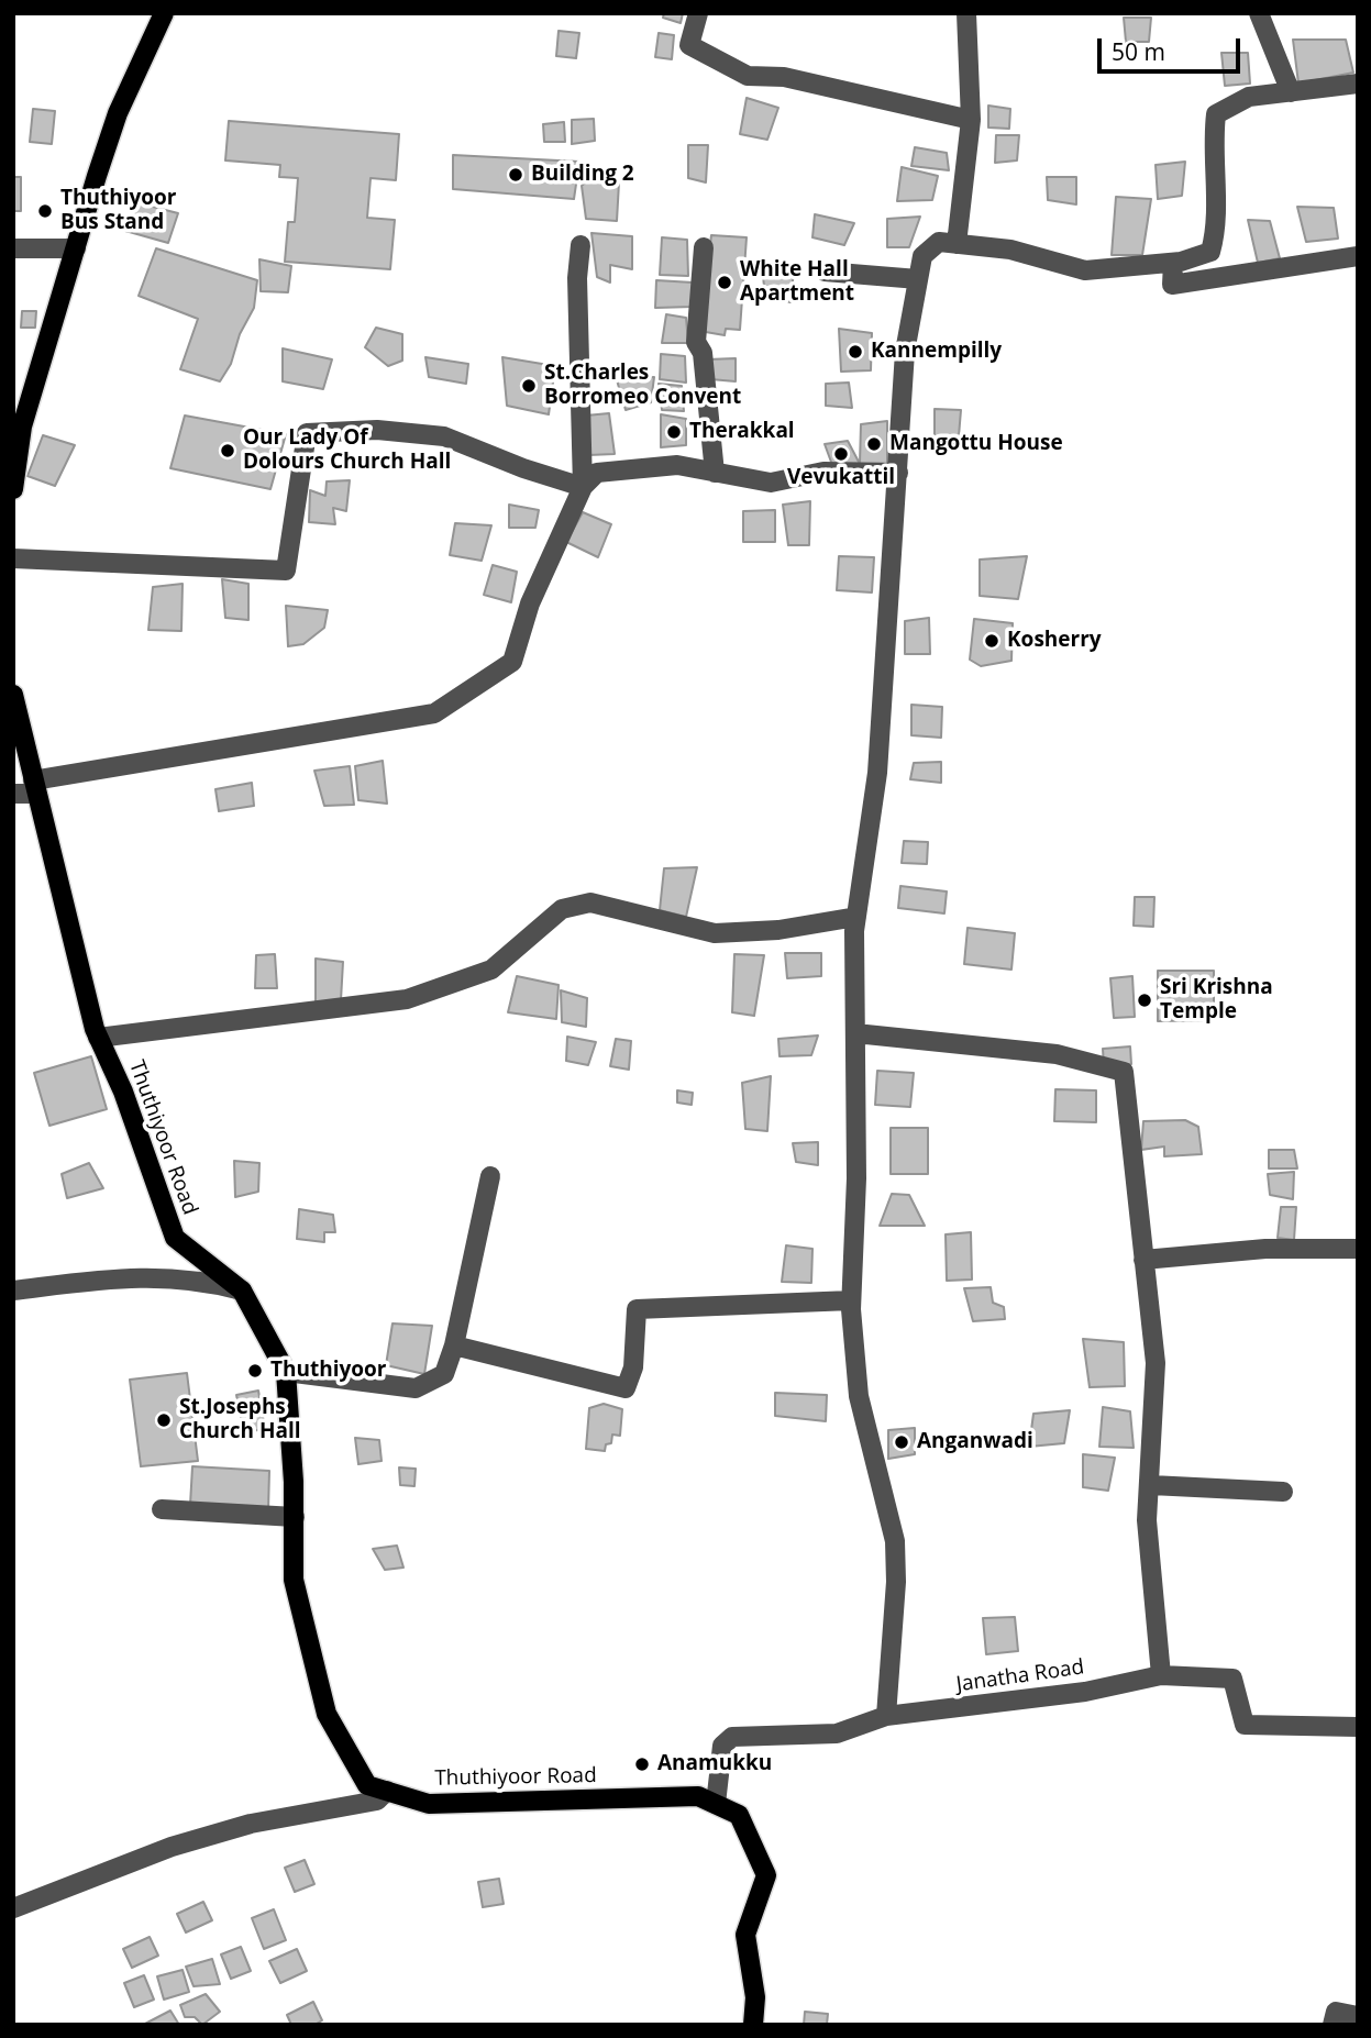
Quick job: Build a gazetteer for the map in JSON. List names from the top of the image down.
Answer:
{
  "streets": {
    "main road": ["Thuthiyoor Road"],
    "street": ["Janatha Road"]
  },
  "crossings": [
    ["Thuthiyoor Road", "Janatha Road"]
  ],
  "places": [
    "Building 2",
    "Thuthiyoor Bus Stand",
    "White Hall Apartment",
    "Kannempilly",
    "St.Charles Borromeo Convent",
    "Therakkal",
    "Mangottu House",
    "Our Lady Of Dolours Church Hall",
    "Vevukattil",
    "Kosherry",
    "Sri Krishna Temple",
    "Thuthiyoor",
    "St.Josephs Church Hall",
    "Anganwadi",
    "Anamukku"
  ],
  "scale_bar": "50 m"
}
